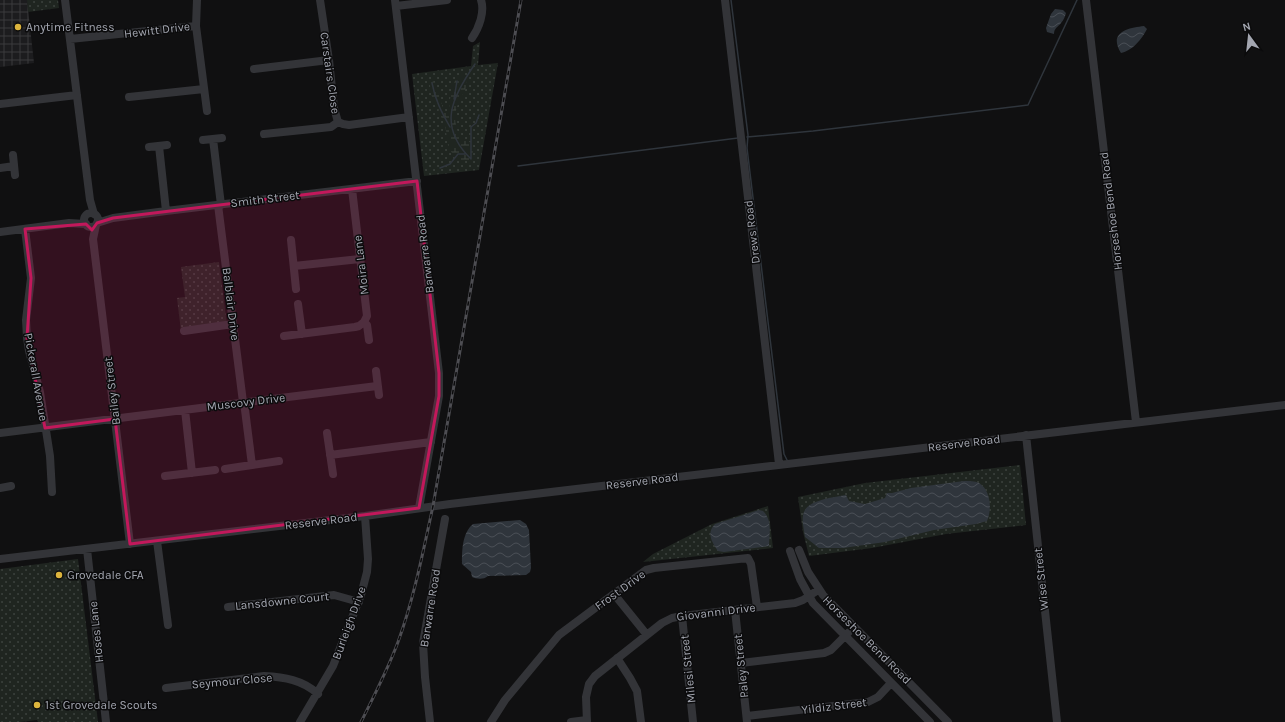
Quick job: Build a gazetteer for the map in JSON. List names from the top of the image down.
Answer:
{
  "streets": {
    "street": [
      "Hewitt Drive",
      "Carstairs Close",
      "Smith Street",
      "Horseshoe Bend Road",
      "Drews Road",
      "Barwarre Road",
      "Moira Lane",
      "Balblair Drive",
      "Pickerall Avenue",
      "Bailey Street",
      "Muscovy Drive",
      "Reserve Road",
      "Wise Street",
      "Frost Drive",
      "Lansdowne Court",
      "Giovanni Drive",
      "Burleigh Drive",
      "Hoses Lane",
      "Paley Street",
      "Milesi Street",
      "Seymour Close",
      "Yildiz Street"
    ]
  },
  "crossings": [
    ["Hewitt Drive", "Bailey Street"],
    ["Carstairs Close", "Barwarre Road"],
    ["Smith Street", "Barwarre Road"],
    ["Smith Street", "Moira Lane"],
    ["Smith Street", "Balblair Drive"],
    ["Smith Street", "Pickerall Avenue"],
    ["Smith Street", "Bailey Street"],
    ["Horseshoe Bend Road", "Reserve Road"],
    ["Horseshoe Bend Road", "Giovanni Drive"],
    ["Horseshoe Bend Road", "Yildiz Street"],
    ["Drews Road", "Reserve Road"],
    ["Barwarre Road", "Reserve Road"],
    ["Balblair Drive", "Muscovy Drive"],
    ["Pickerall Avenue", "Muscovy Drive"],
    ["Bailey Street", "Muscovy Drive"],
    ["Bailey Street", "Reserve Road"],
    ["Reserve Road", "Wise Street"],
    ["Reserve Road", "Burleigh Drive"],
    ["Reserve Road", "Hoses Lane"],
    ["Frost Drive", "Giovanni Drive"],
    ["Lansdowne Court", "Burleigh Drive"],
    ["Giovanni Drive", "Paley Street"],
    ["Giovanni Drive", "Milesi Street"],
    ["Burleigh Drive", "Seymour Close"],
    ["Paley Street", "Yildiz Street"]
  ],
  "places": ["Anytime Fitness", "Grovedale CFA", "1st Grovedale Scouts"],
  "north": "top"
}
